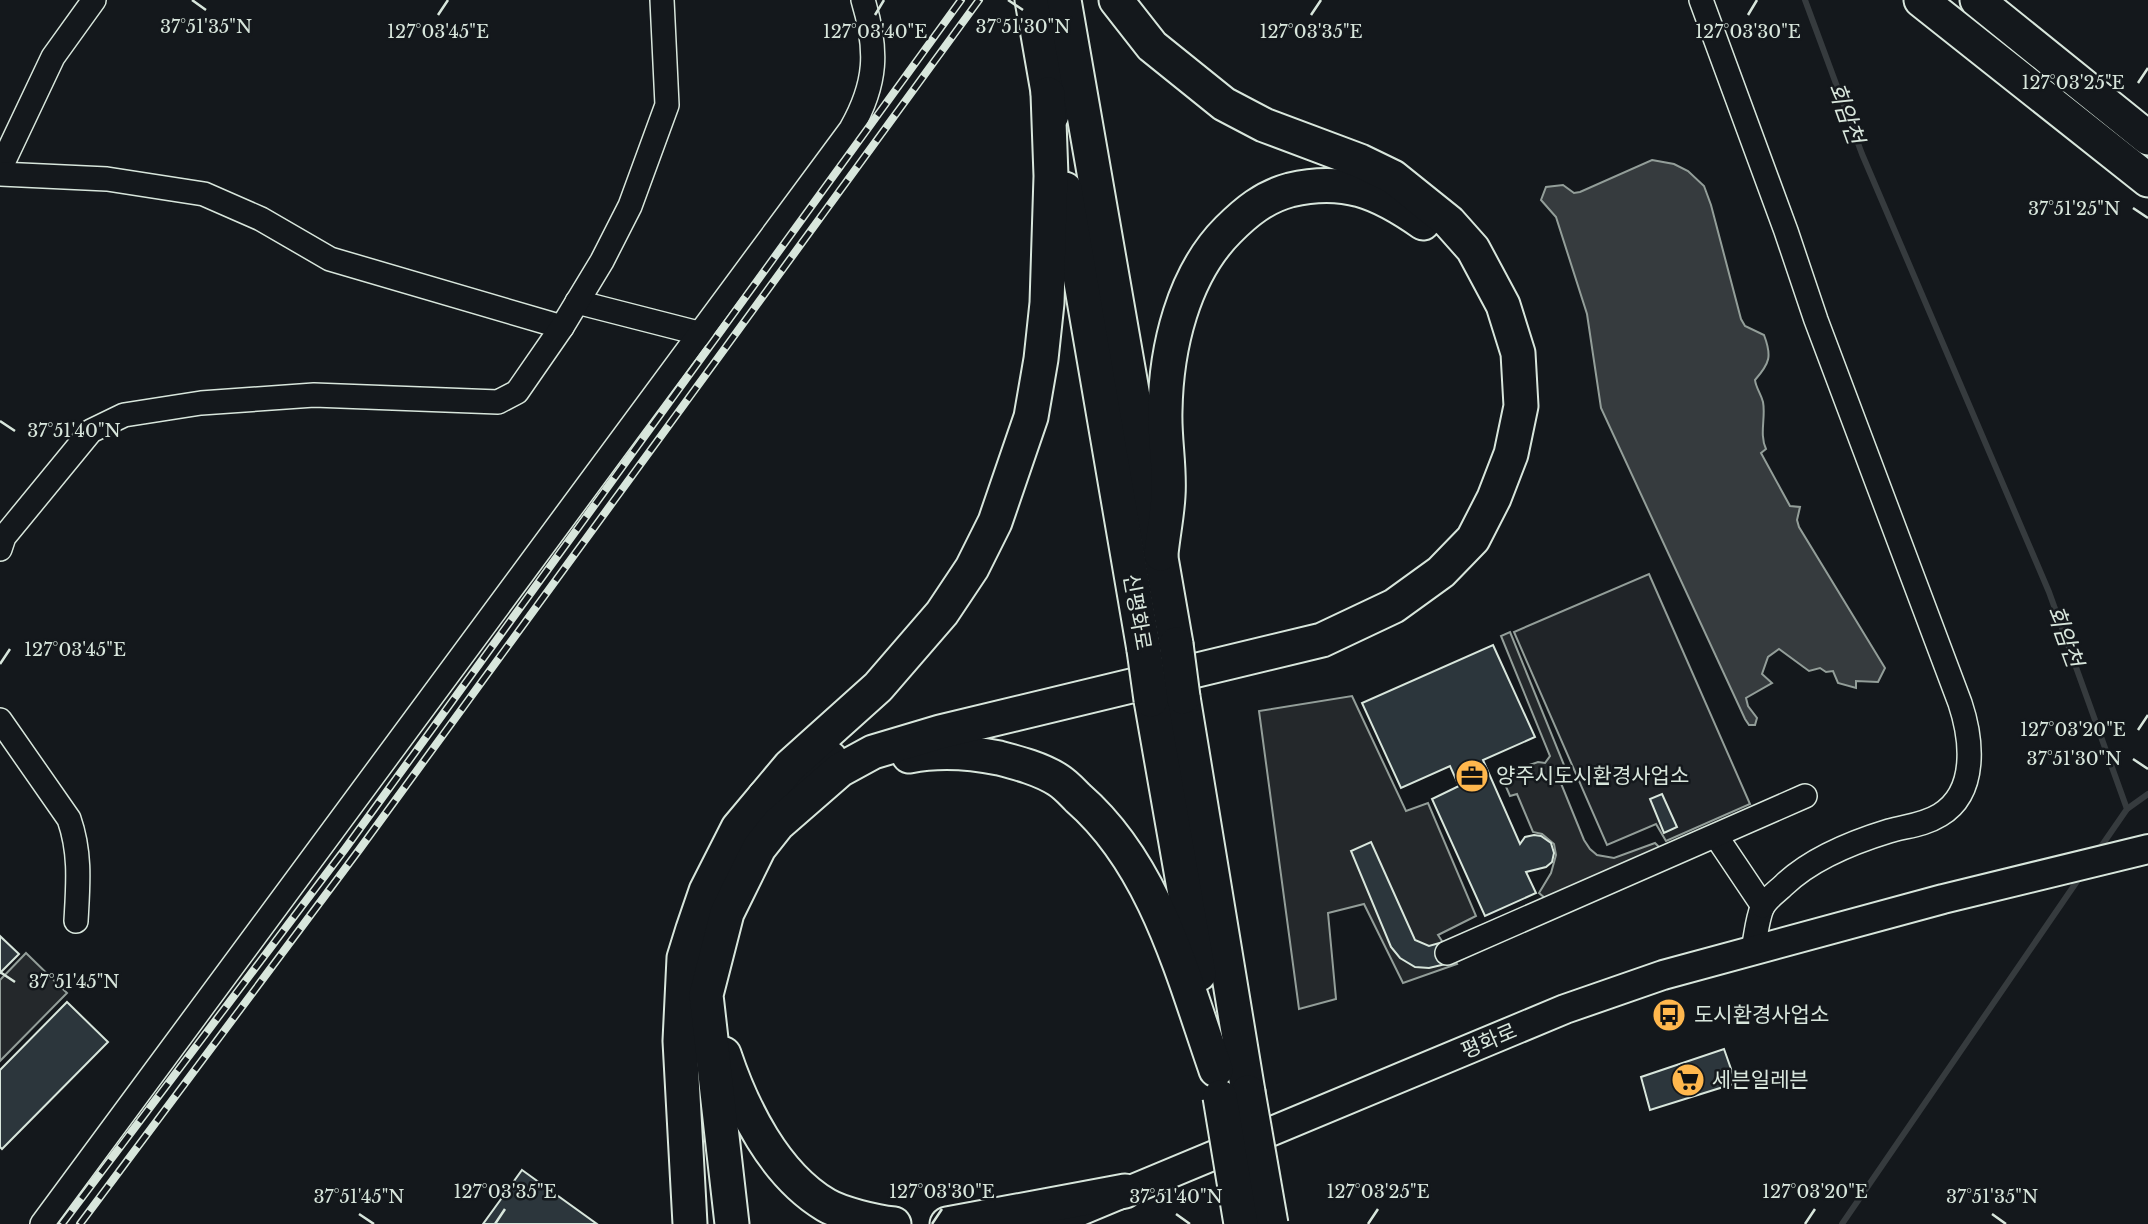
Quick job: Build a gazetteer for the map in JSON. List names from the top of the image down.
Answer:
{
  "streets": {
    "highway": ["신평화로"],
    "main road": ["평화로"]
  },
  "water": ["회암천"],
  "places": {
    "office": ["양주시도시환경사업소"],
    "bus stop": ["도시환경사업소"],
    "supermarket": ["세븐일레븐"]
  },
  "coordinates": [
    "37°51'35\"N",
    "37°51'30\"N",
    "127°03'45\"E",
    "127°03'40\"E",
    "127°03'35\"E",
    "127°03'30\"E",
    "127°03'25\"E",
    "37°51'25\"N",
    "37°51'40\"N",
    "127°03'20\"E",
    "37°51'45\"N"
  ]
}
